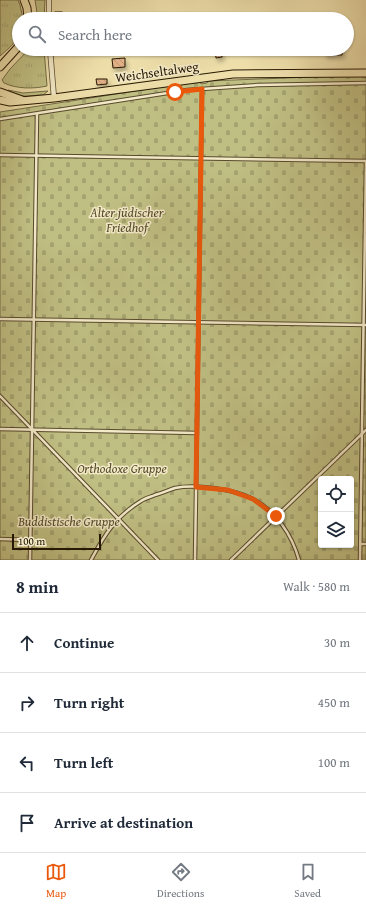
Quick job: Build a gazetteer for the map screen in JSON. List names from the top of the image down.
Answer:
{
  "streets": {
    "main road": ["Weichseltalweg"]
  },
  "parks": ["Alter jüdischer Friedhof", "Orthodoxe Gruppe", "Buddistische Gruppe"],
  "scale_bar": "100 m",
  "page": {
    "search": "Search here",
    "scale": "100 m",
    "heading": ["8 min", "Walk · 580 m"],
    "list": [
      ["Continue", "30 m"],
      ["Turn right", "450 m"],
      ["Turn left", "100 m"],
      "Arrive at destination"
    ],
    "nav": ["Map", "Directions", "Saved"]
  }
}
